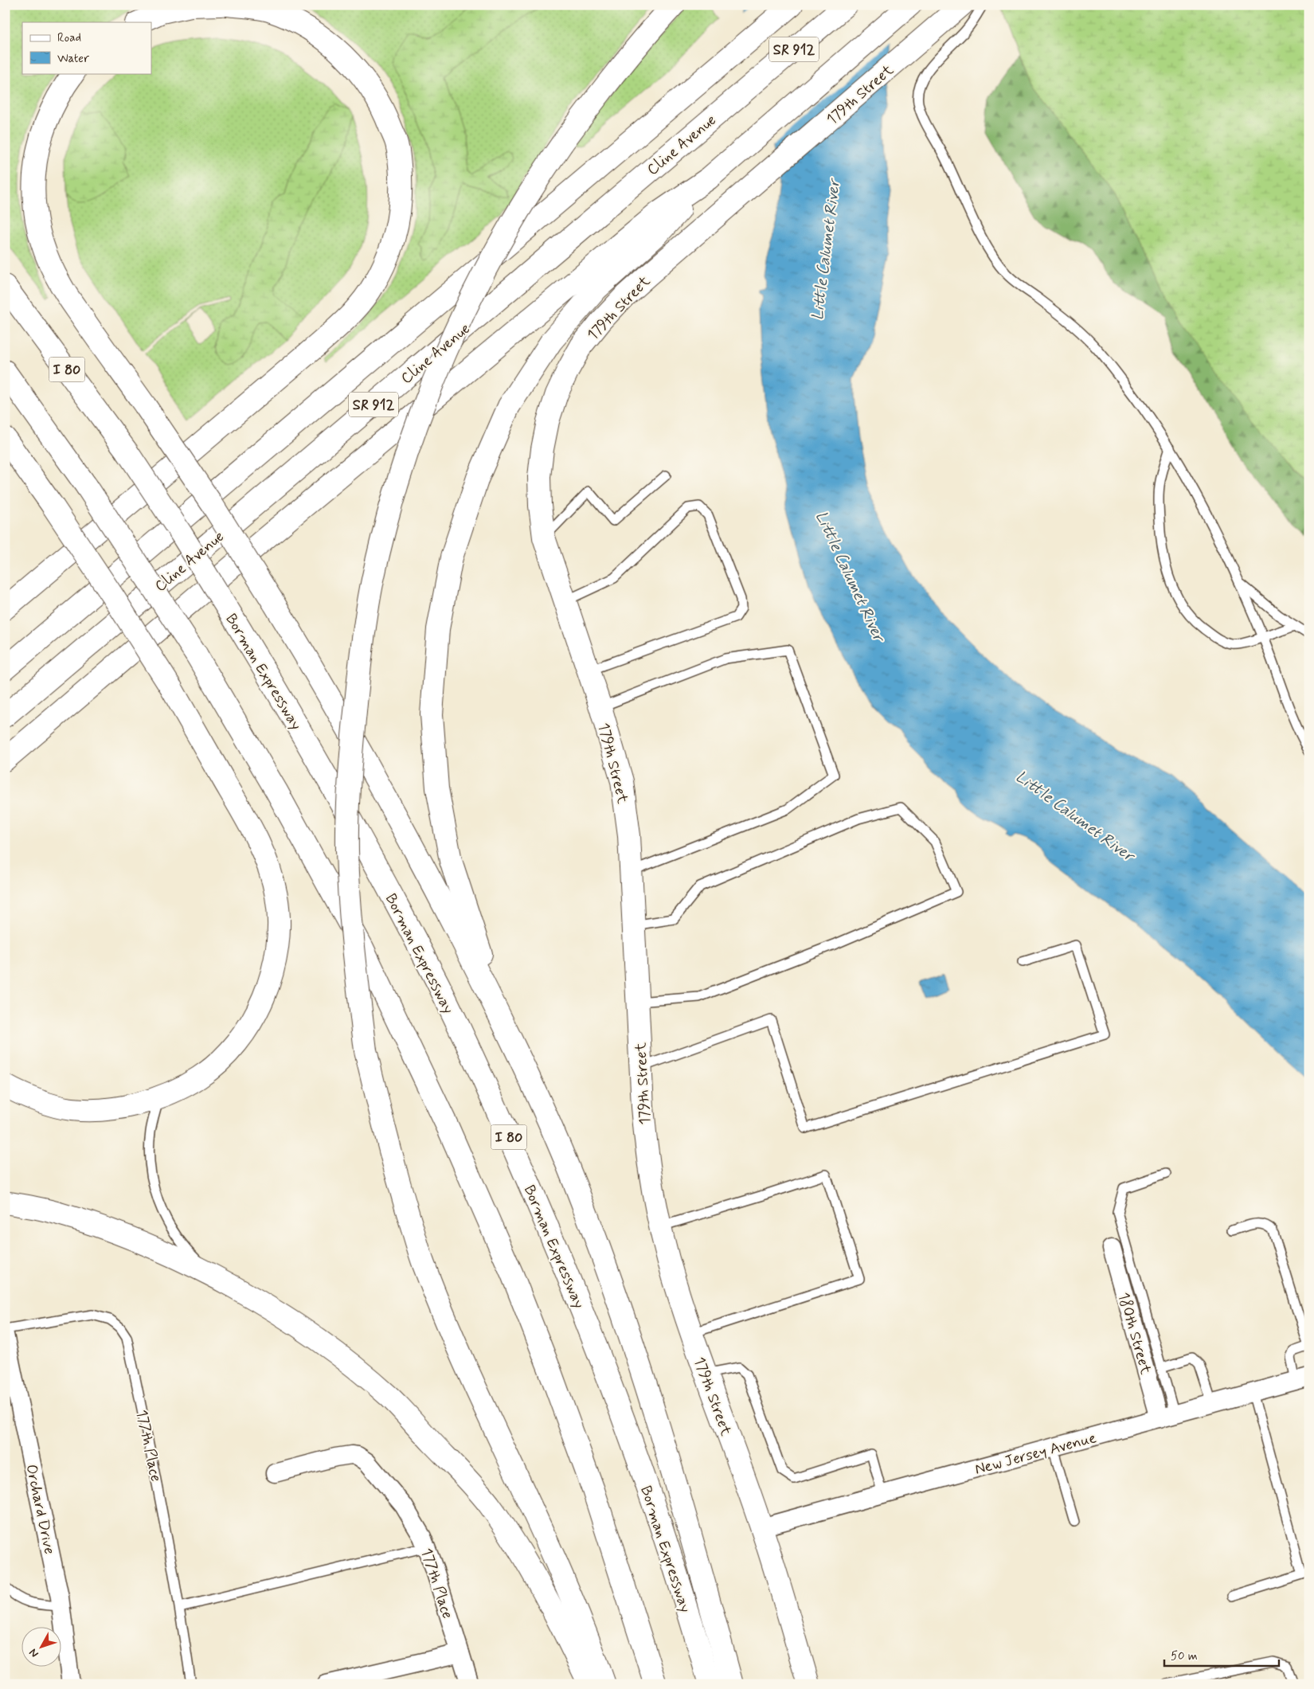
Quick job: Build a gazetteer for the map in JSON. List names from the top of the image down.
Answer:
{
  "streets": {
    "main road": [
      "SR 912",
      "179th Street",
      "Cline Avenue",
      "I 80",
      "Borman Expressway"
    ],
    "street": [
      "180th Street",
      "177th Place",
      "New Jersey Avenue",
      "Orchard Drive"
    ]
  },
  "crossings": [
    ["179th Street", "New Jersey Avenue"],
    ["180th Street", "New Jersey Avenue"]
  ],
  "water": ["Little Calumet River"],
  "legend": ["Road", "Water"],
  "scale_bar": "50 m",
  "north": "bottom left"
}
